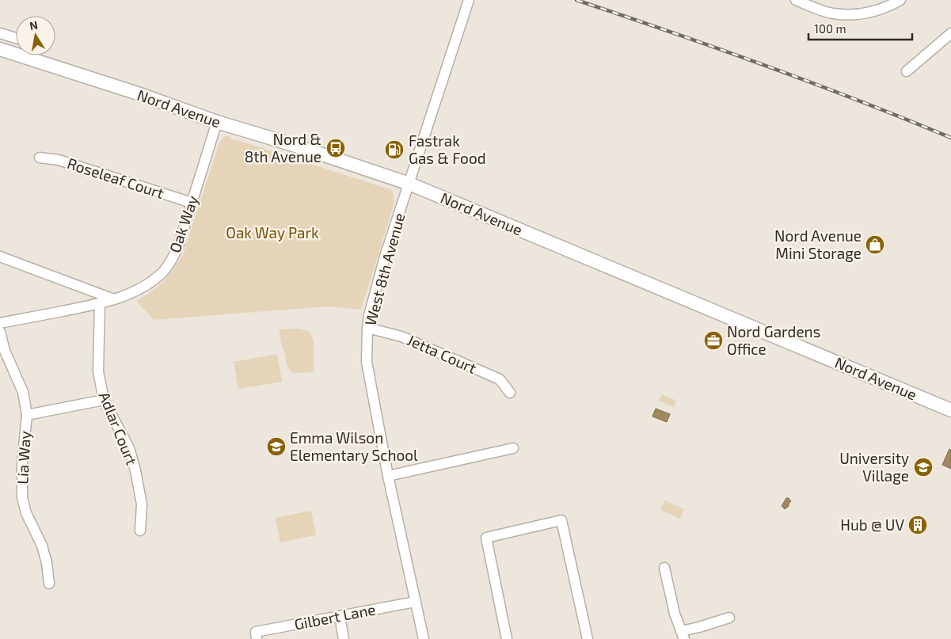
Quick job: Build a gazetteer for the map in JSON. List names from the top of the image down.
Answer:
{
  "streets": {
    "main road": ["Nord Avenue"],
    "street": [
      "Roseleaf Court",
      "Oak Way",
      "West 8th Avenue",
      "Jetta Court",
      "Adlar Court",
      "Lia Way",
      "Gilbert Lane"
    ]
  },
  "crossings": [
    ["Nord Avenue", "Oak Way"],
    ["Nord Avenue", "West 8th Avenue"],
    ["Roseleaf Court", "Oak Way"],
    ["Oak Way", "Adlar Court"],
    ["West 8th Avenue", "Jetta Court"],
    ["West 8th Avenue", "Gilbert Lane"]
  ],
  "parks": ["Oak Way Park"],
  "places": {
    "bus stop": ["Nord & 8th Avenue"],
    "fuel station": ["Fastrak Gas & Food"],
    "shop": ["Nord Avenue Mini Storage"],
    "office": ["Nord Gardens Office"],
    "school or university": ["Emma Wilson Elementary School", "University Village"],
    "building": ["Hub @ UV"]
  },
  "scale_bar": "100 m",
  "north": "top"
}
